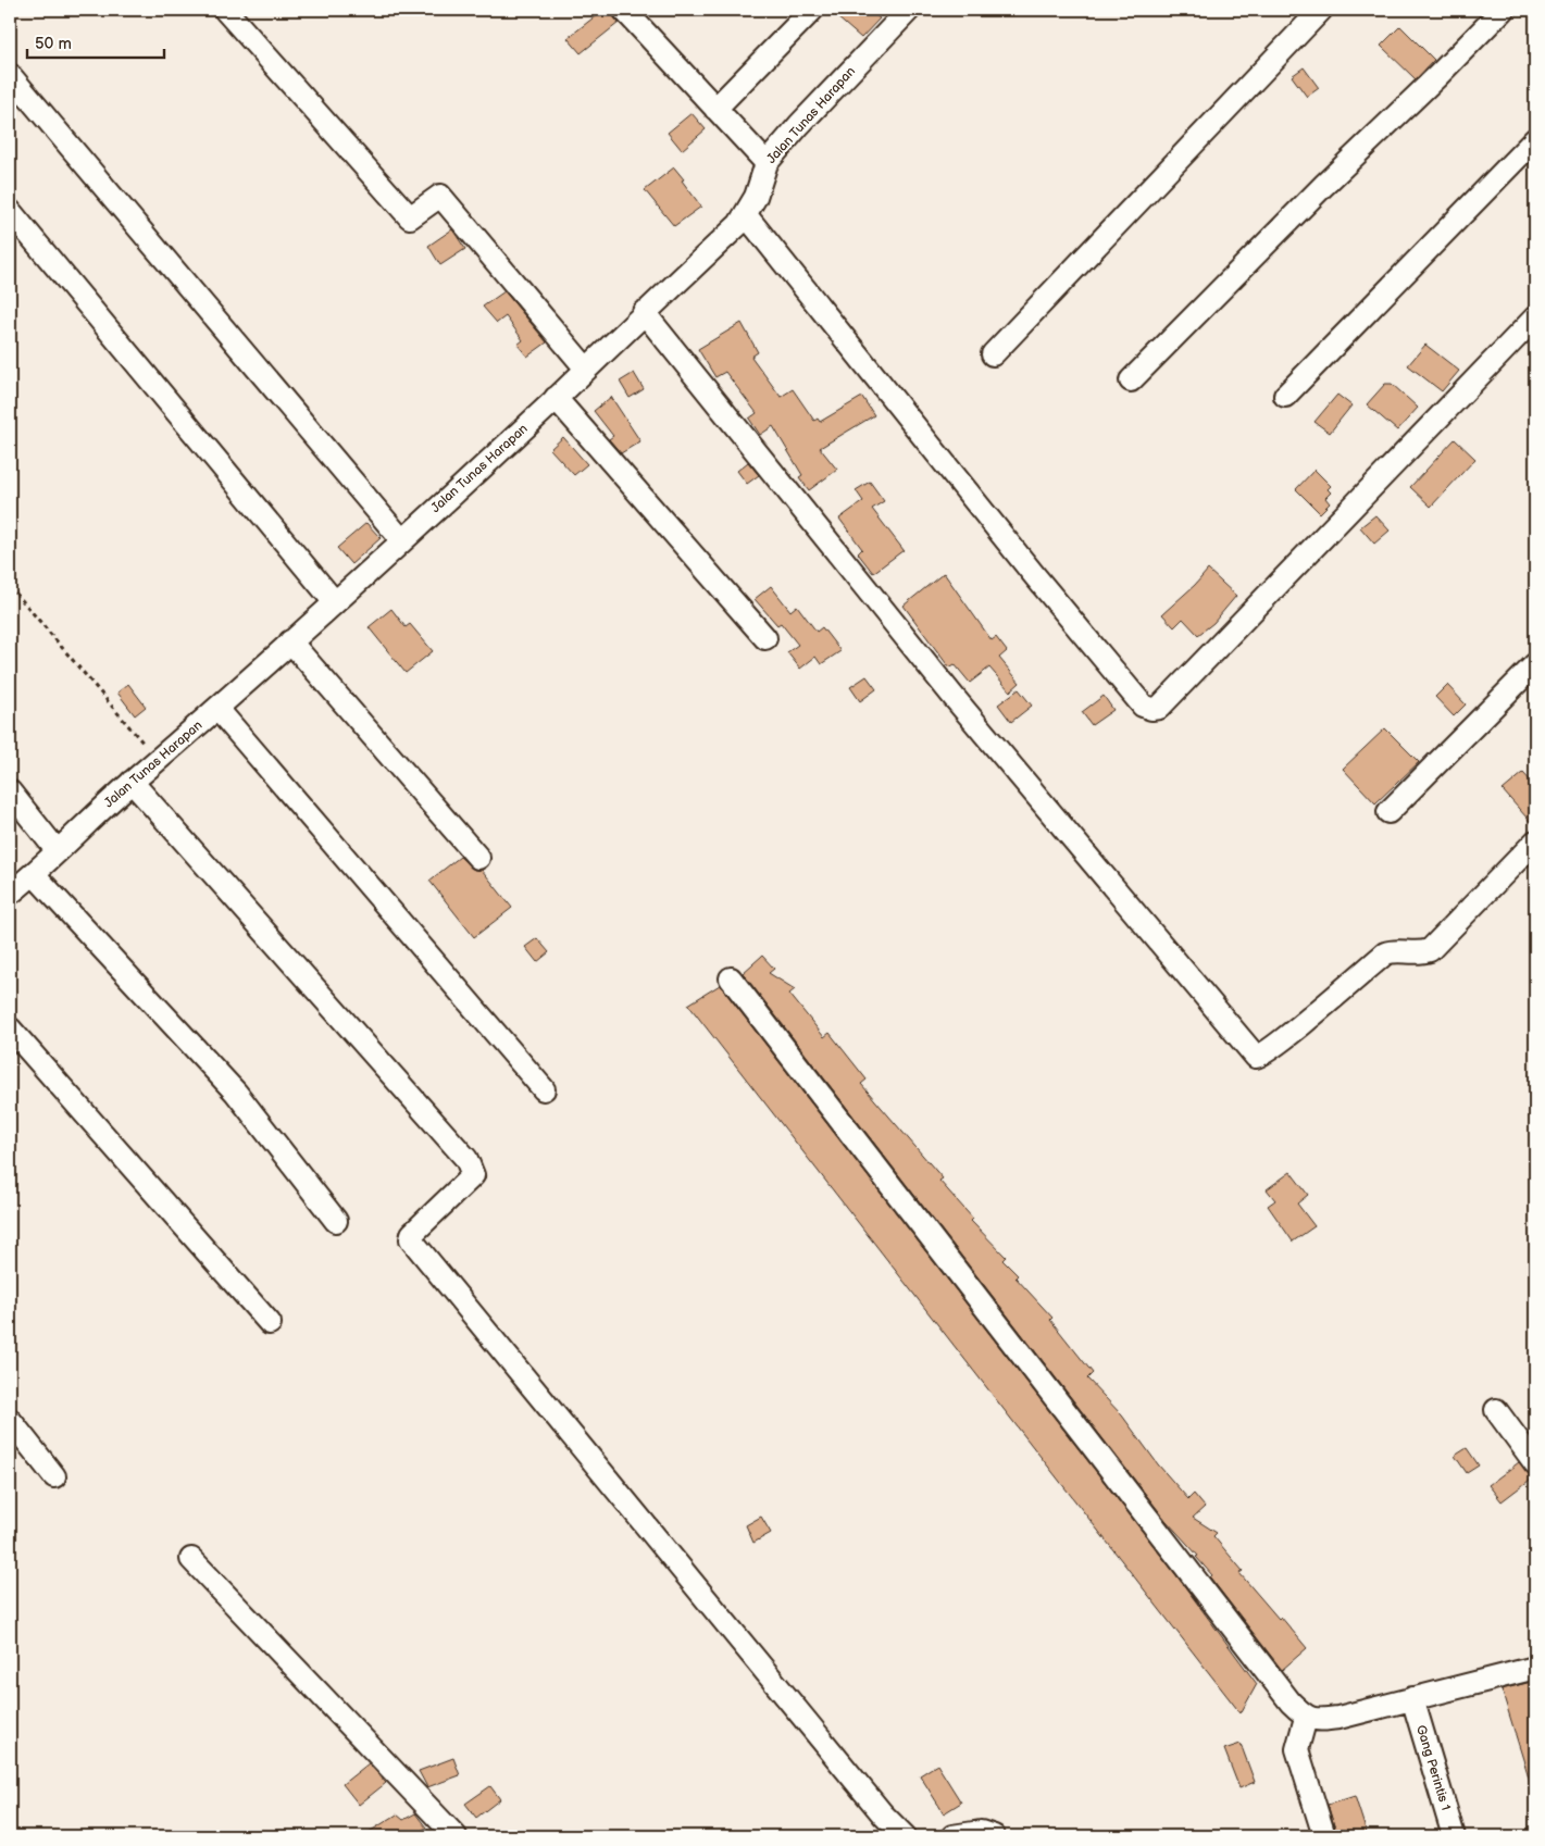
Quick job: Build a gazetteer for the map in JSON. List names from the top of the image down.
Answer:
{
  "streets": {
    "street": ["Jalan Tunas Harapan", "Gang Perintis 1"]
  },
  "scale_bar": "50 m"
}
